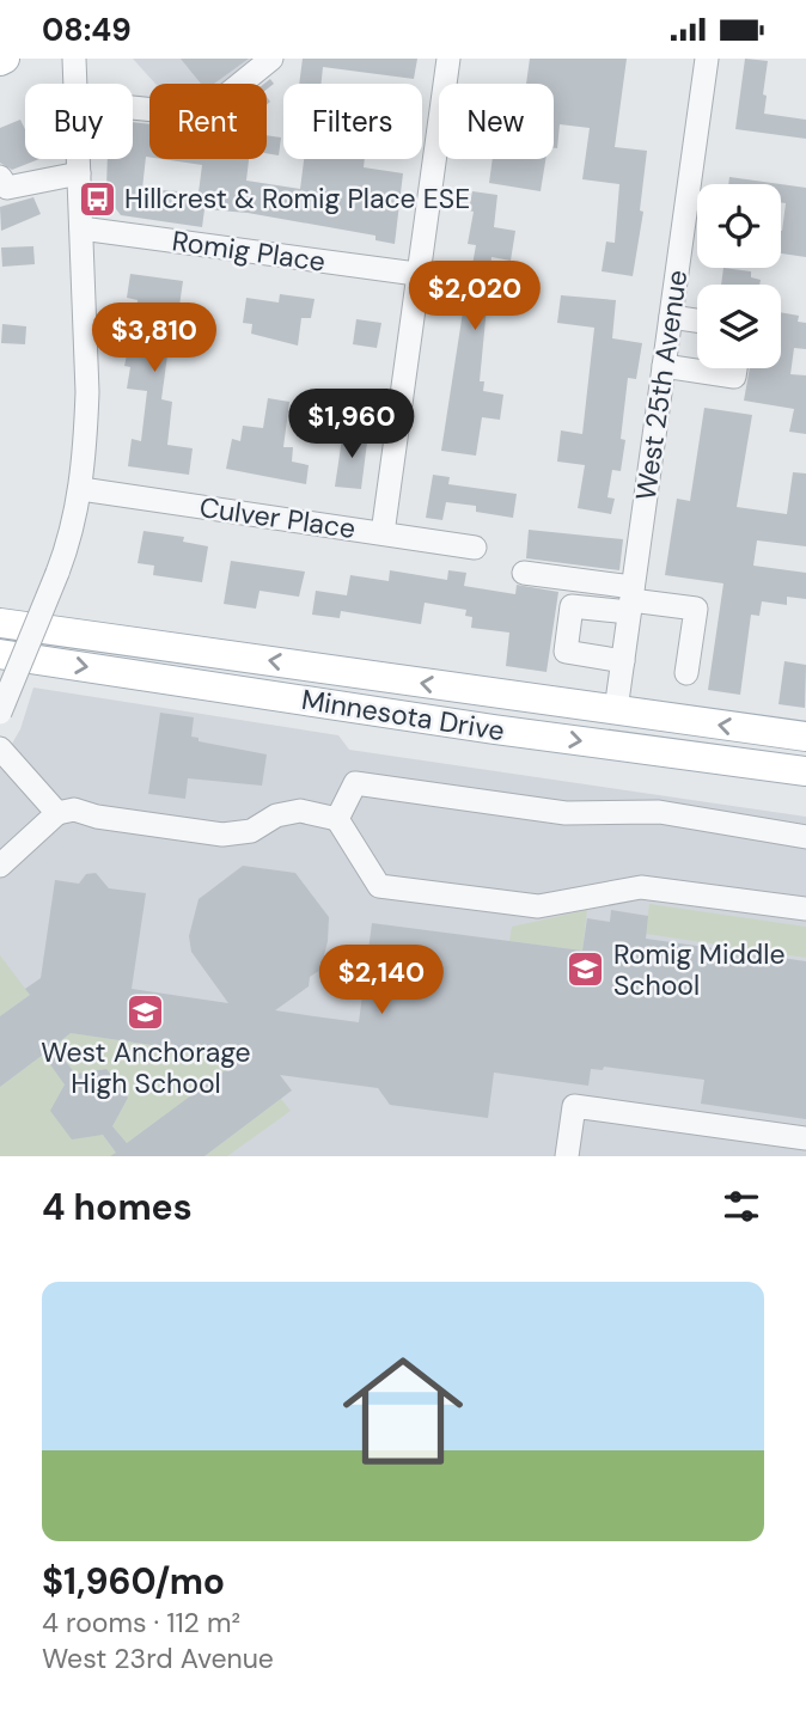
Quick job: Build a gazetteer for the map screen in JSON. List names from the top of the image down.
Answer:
{
  "streets": {
    "main road": ["Minnesota Drive"],
    "street": ["Romig Place", "West 25th Avenue", "Culver Place"]
  },
  "crossings": [
    ["West 25th Avenue", "Minnesota Drive"]
  ],
  "places": {
    "bus stop": ["Hillcrest & Romig Place ESE"],
    "school or university": ["Romig Middle School", "West Anchorage High School"]
  },
  "page": {
    "status": "08:49",
    "chip": [
      "Buy",
      "Rent",
      "Filters",
      "New"
    ],
    "price": [
      "$2,020",
      "$3,810",
      "$1,960",
      "$2,140"
    ],
    "heading": "4 homes",
    "list": [
      {
        "name": "$1,960/mo",
        "note": "4 rooms · 112 m² · West 23rd Avenue"
      }
    ]
  }
}
